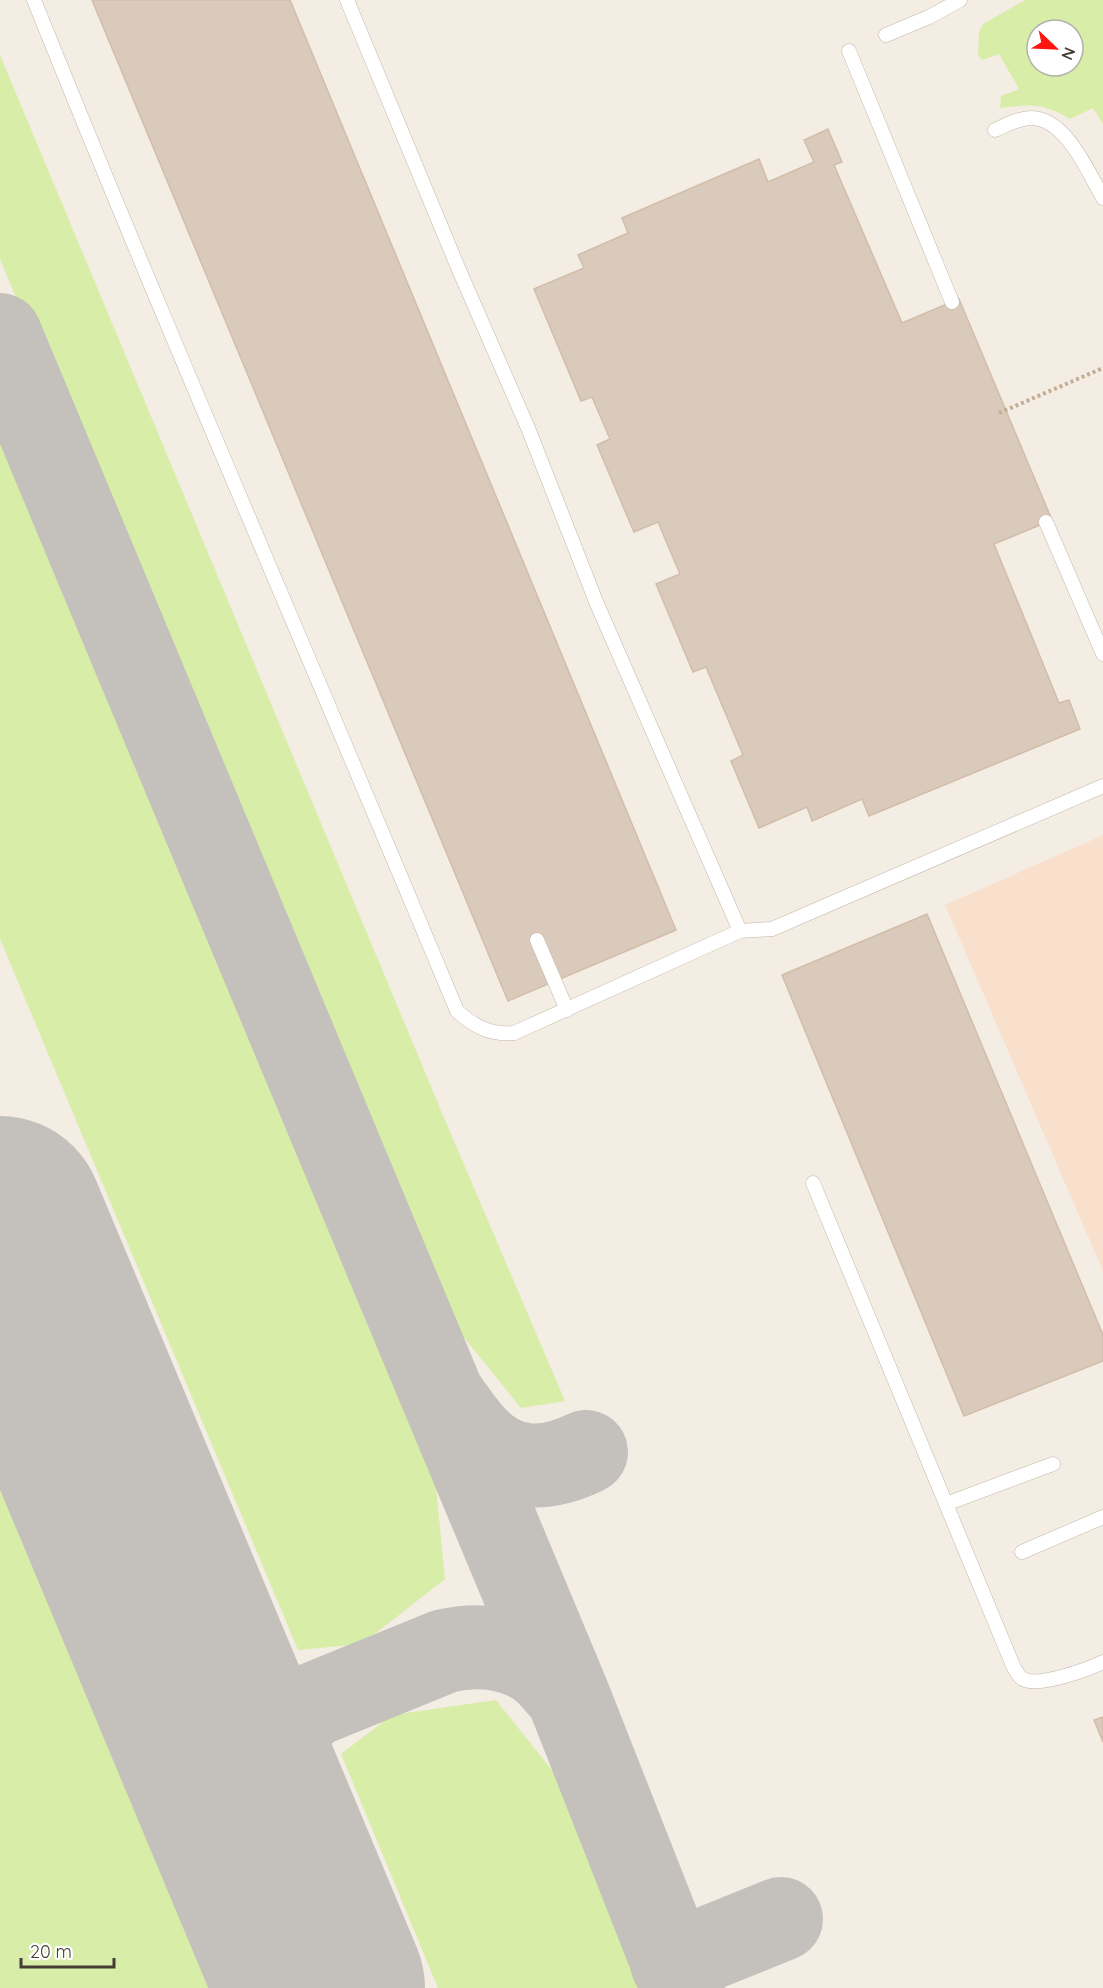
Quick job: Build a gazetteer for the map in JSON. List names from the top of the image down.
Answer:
{
  "scale_bar": "20 m",
  "north": "bottom right"
}
